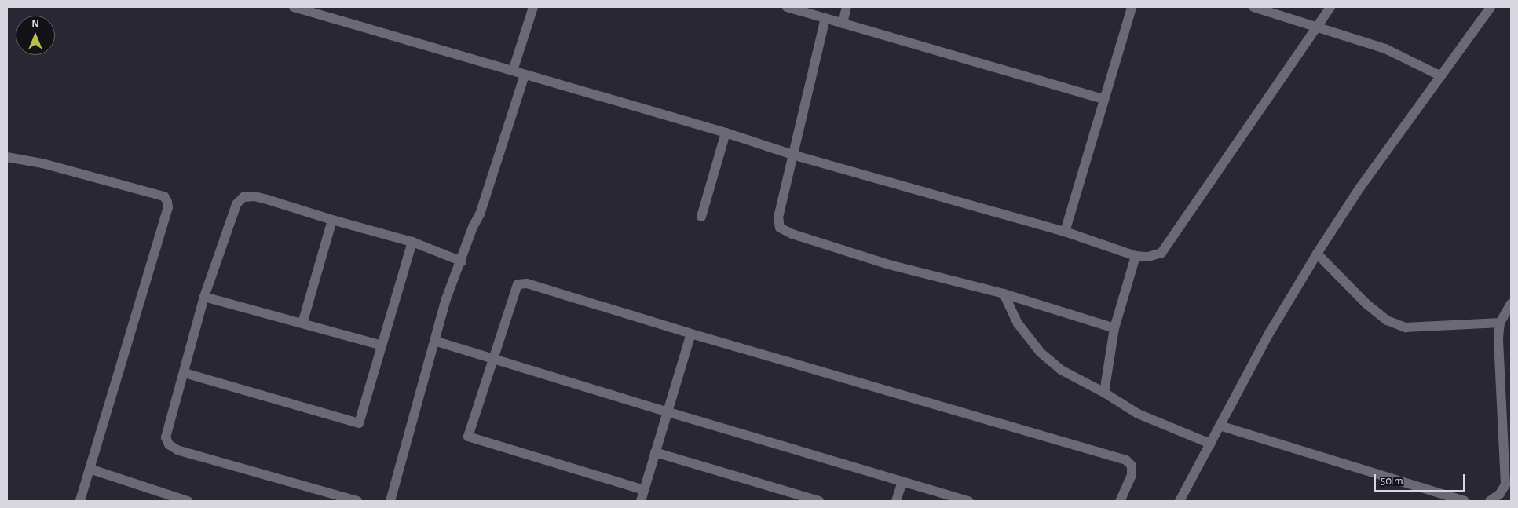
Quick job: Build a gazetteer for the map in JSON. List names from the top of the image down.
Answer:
{
  "scale_bar": "50 m",
  "north": "top"
}
